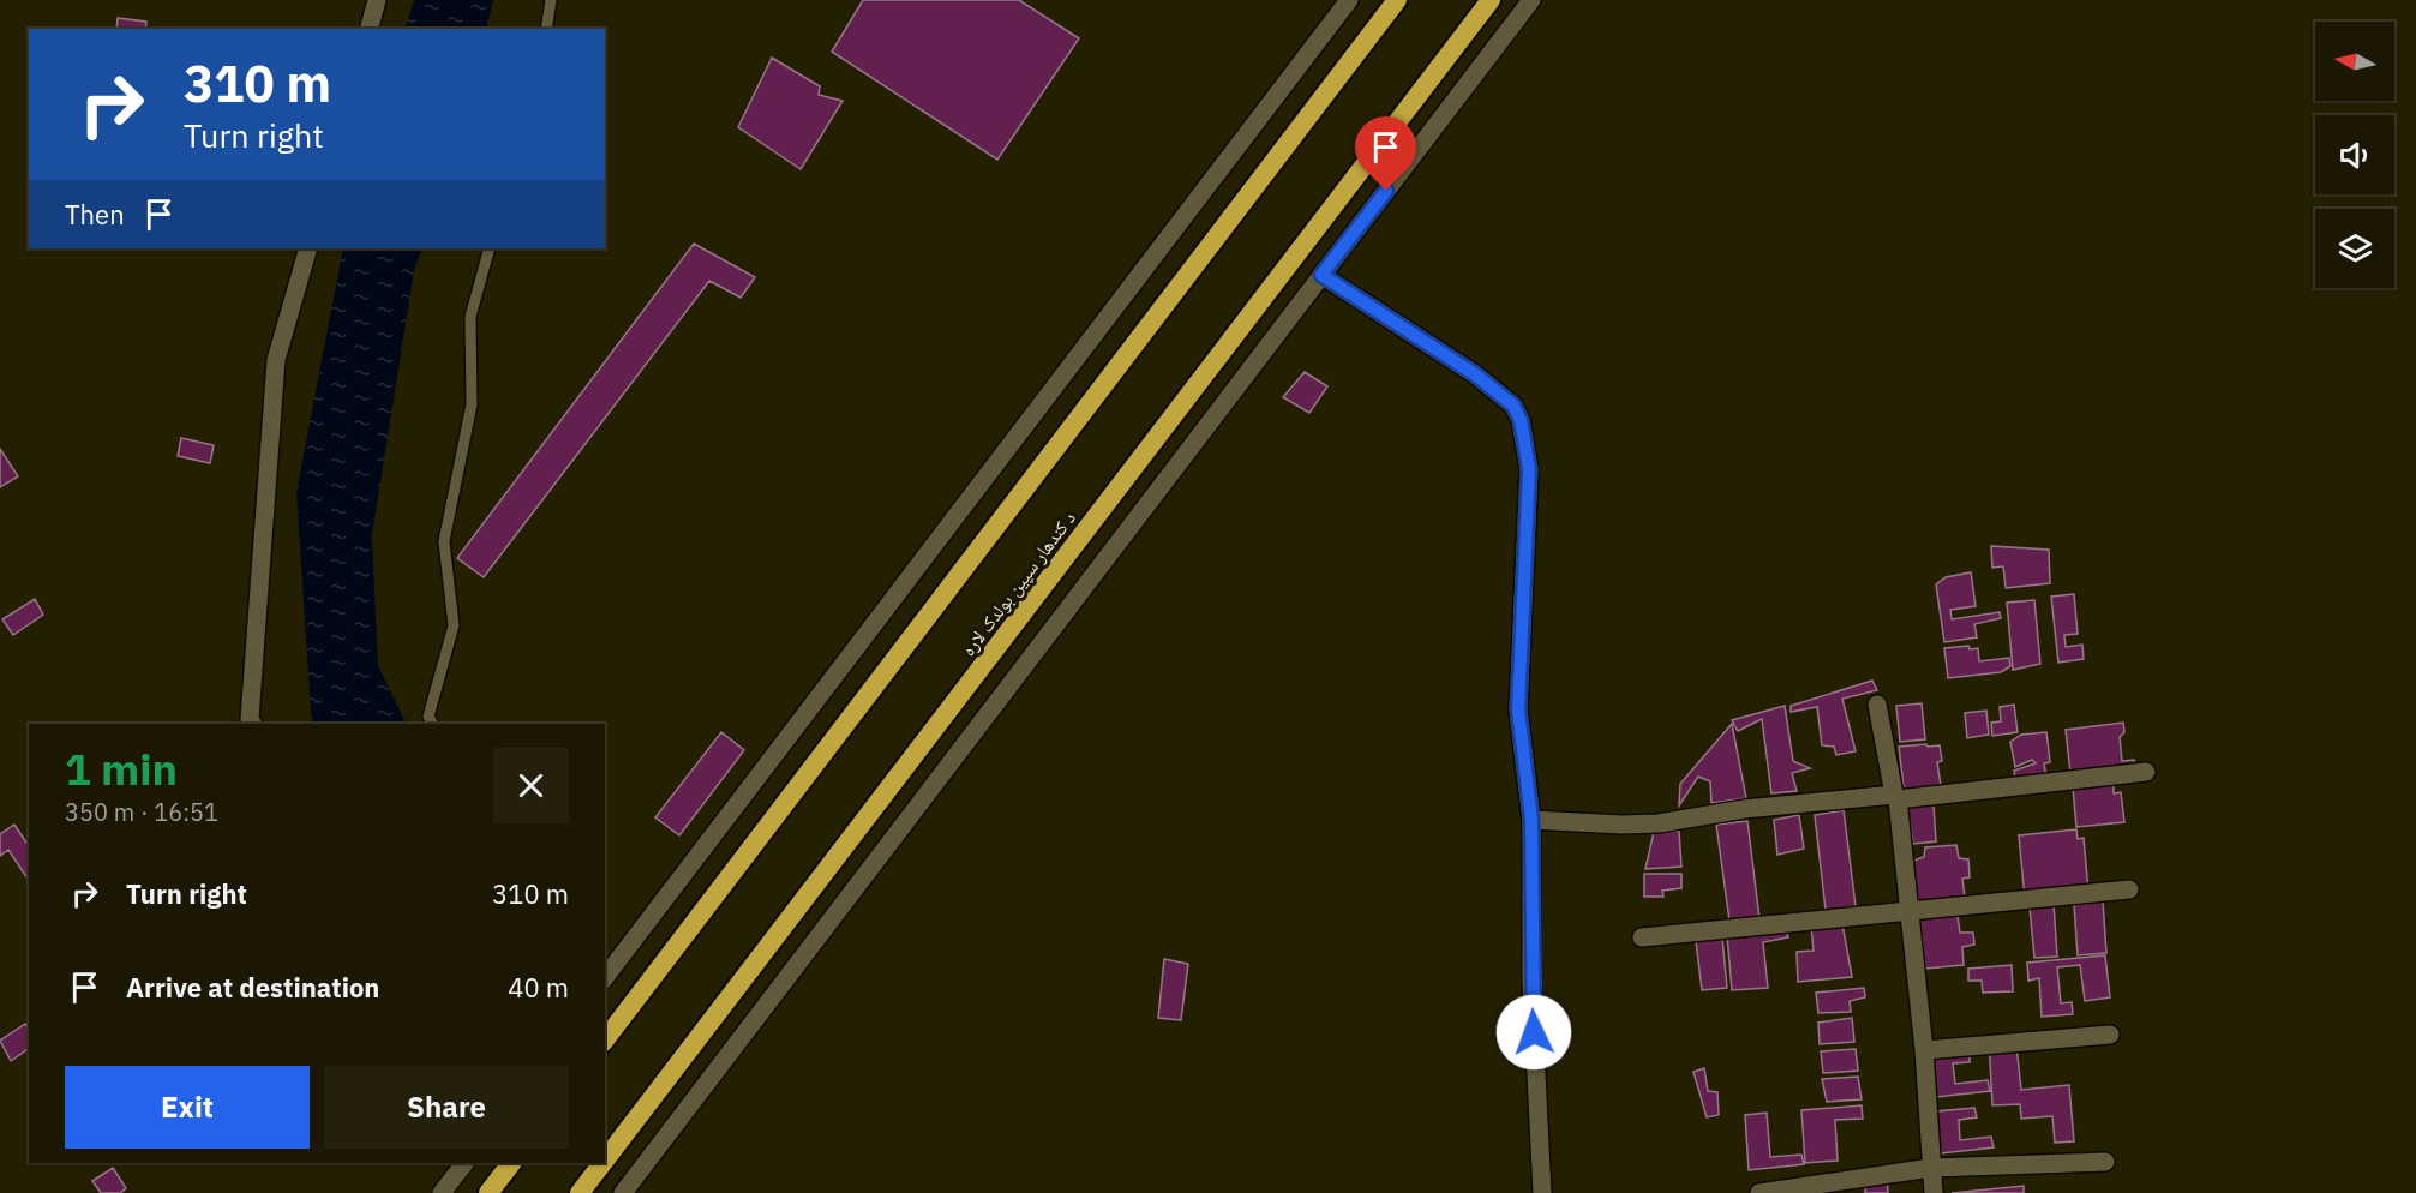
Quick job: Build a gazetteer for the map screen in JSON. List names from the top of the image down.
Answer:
{
  "streets": {
    "highway": ["د کندهار سپین بولدک لاره"]
  },
  "north": "left",
  "page": {
    "turn": ["310 m", "Turn right"],
    "then": "Then",
    "heading": ["1 min", "350 m · 16:51"],
    "list": [
      {
        "name": "Turn right",
        "value": "310 m"
      },
      {
        "name": "Arrive at destination",
        "value": "40 m"
      }
    ],
    "buttons": ["Exit", "Share"]
  }
}
